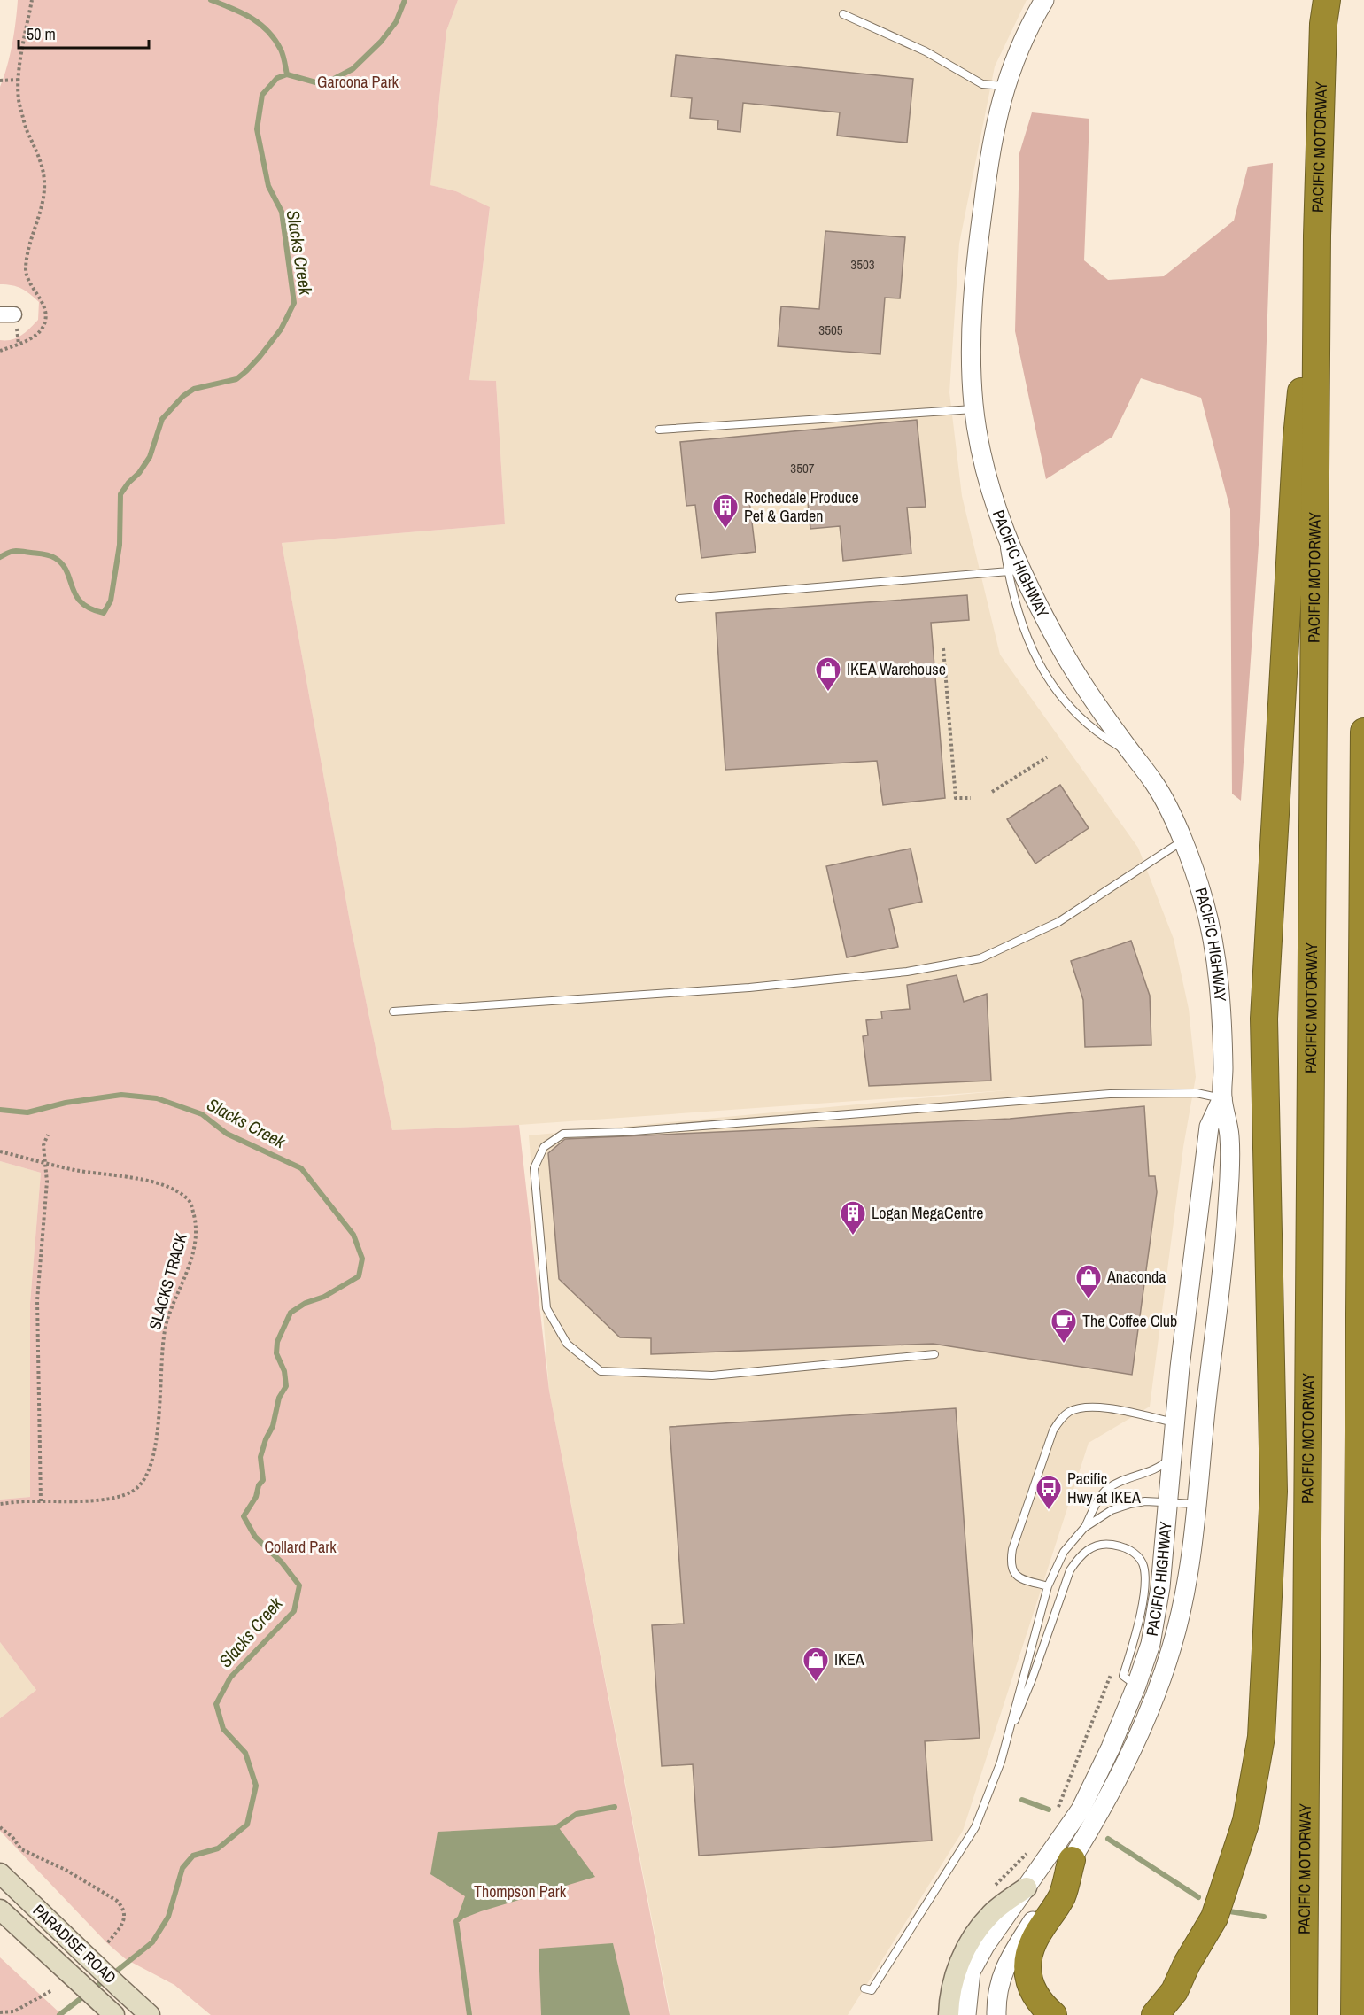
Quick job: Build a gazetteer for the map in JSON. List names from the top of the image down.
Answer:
{
  "streets": {
    "highway": ["PACIFIC MOTORWAY"],
    "main road": ["PARADISE ROAD"],
    "street": ["PACIFIC HIGHWAY"],
    "path": ["SLACKS TRACK"]
  },
  "water": ["Slacks Creek"],
  "parks": ["Garoona Park", "Collard Park", "Thompson Park"],
  "places": {
    "building": ["Rochedale Produce Pet & Garden", "Logan MegaCentre"],
    "shop": ["IKEA Warehouse", "Anaconda", "IKEA"],
    "cafe": ["The Coffee Club"],
    "bus stop": ["Pacific Hwy at IKEA"]
  },
  "house_numbers": ["3503", "3505", "3507"],
  "scale_bar": "50 m"
}
